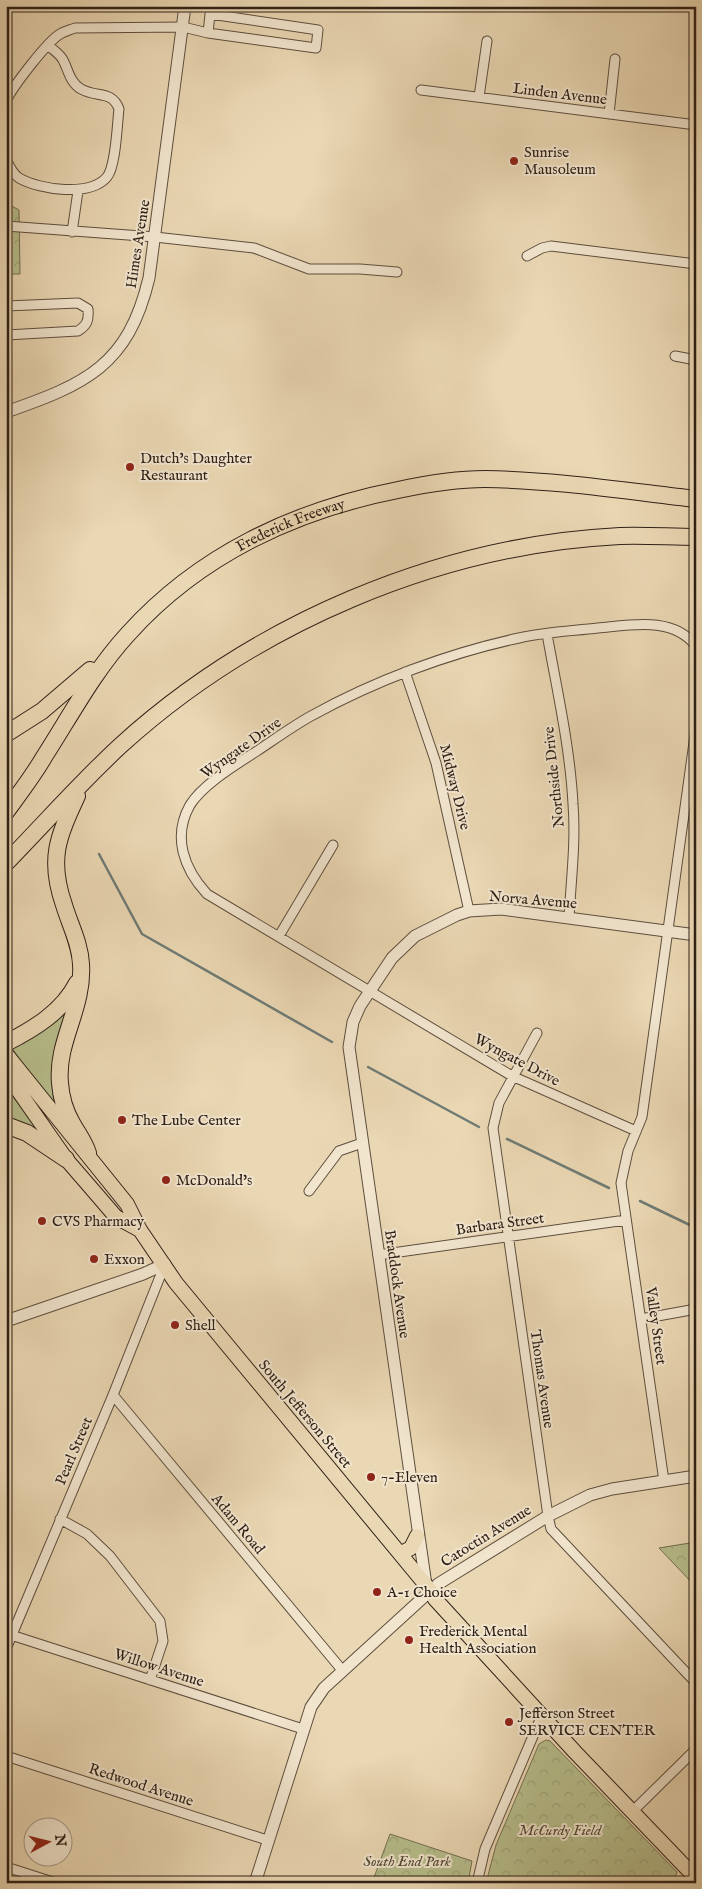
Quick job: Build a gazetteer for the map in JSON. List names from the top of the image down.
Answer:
{
  "streets": {
    "highway": ["Frederick Freeway"],
    "main road": ["South Jefferson Street"],
    "street": [
      "Linden Avenue",
      "Himes Avenue",
      "Wyngate Drive",
      "Northside Drive",
      "Midway Drive",
      "Norva Avenue",
      "Barbara Street",
      "Braddock Avenue",
      "Valley Street",
      "Thomas Avenue",
      "Pearl Street",
      "Adam Road",
      "Catoctin Avenue",
      "Willow Avenue",
      "Redwood Avenue"
    ]
  },
  "crossings": [
    ["Wyngate Drive", "Northside Drive"],
    ["Wyngate Drive", "Midway Drive"],
    ["Wyngate Drive", "Norva Avenue"],
    ["Wyngate Drive", "Braddock Avenue"],
    ["Wyngate Drive", "Valley Street"],
    ["Wyngate Drive", "Thomas Avenue"],
    ["Northside Drive", "Norva Avenue"],
    ["Midway Drive", "Norva Avenue"],
    ["Norva Avenue", "Braddock Avenue"],
    ["Barbara Street", "Braddock Avenue"],
    ["Barbara Street", "Valley Street"],
    ["Barbara Street", "Thomas Avenue"],
    ["Braddock Avenue", "South Jefferson Street"],
    ["Braddock Avenue", "Catoctin Avenue"],
    ["Valley Street", "Catoctin Avenue"],
    ["Thomas Avenue", "Catoctin Avenue"],
    ["South Jefferson Street", "Pearl Street"],
    ["South Jefferson Street", "Catoctin Avenue"],
    ["Pearl Street", "Adam Road"],
    ["Pearl Street", "Willow Avenue"],
    ["Adam Road", "Catoctin Avenue"],
    ["Catoctin Avenue", "Willow Avenue"],
    ["Catoctin Avenue", "Redwood Avenue"]
  ],
  "parks": ["McCurdy Field", "South End Park"],
  "places": [
    "Sunrise Mausoleum",
    "Dutch's Daughter Restaurant",
    "The Lube Center",
    "McDonald's",
    "CVS Pharmacy",
    "Exxon",
    "Shell",
    "7-Eleven",
    "A-1 Choice",
    "Frederick Mental Health Association",
    "Jefferson Street SERVICE CENTER"
  ],
  "north": "right"
}
